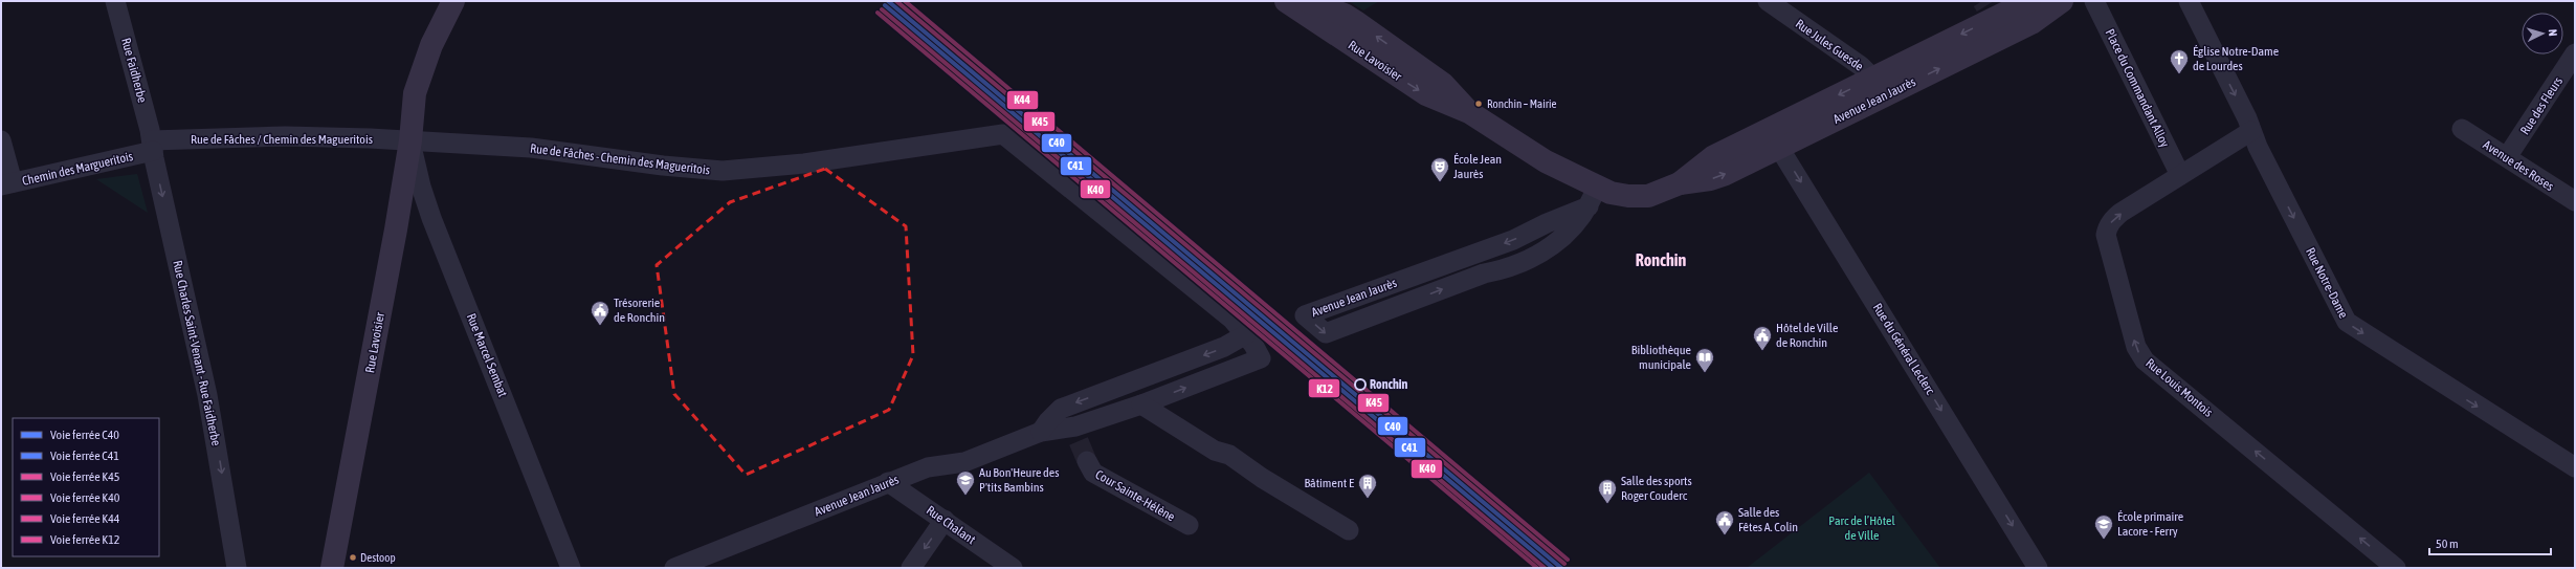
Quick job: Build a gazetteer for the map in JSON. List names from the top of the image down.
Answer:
{
  "streets": {
    "main road": ["Rue Lavoisier", "Avenue Jean Jaurès"],
    "street": [
      "Rue Jules Guesde",
      "Rue Faidherbe",
      "Place du Commandant Alloy",
      "Rue des Fleurs",
      "Rue de Fâches / Chemin des Magueritois",
      "Rue de Fâches - Chemin des Magueritois",
      "Avenue des Roses",
      "Chemin des Margueritois",
      "Rue Notre-Dame",
      "Rue du Général Leclerc",
      "Rue Charles Saint-Venant - Rue Faidherbe",
      "Rue Marcel Sembat",
      "Rue Louis Montois",
      "Cour Sainte-Hélène",
      "Rue Chalant"
    ]
  },
  "crossings": [
    ["Rue Jules Guesde", "Avenue Jean Jaurès"],
    ["Rue Lavoisier", "Avenue Jean Jaurès"],
    ["Rue Lavoisier", "Rue de Fâches / Chemin des Magueritois"],
    ["Rue Lavoisier", "Rue de Fâches - Chemin des Magueritois"],
    ["Rue Lavoisier", "Rue Marcel Sembat"],
    ["Rue Faidherbe", "Rue de Fâches / Chemin des Magueritois"],
    ["Rue Faidherbe", "Chemin des Margueritois"],
    ["Rue Faidherbe", "Rue Charles Saint-Venant - Rue Faidherbe"],
    ["Place du Commandant Alloy", "Rue Louis Montois"],
    ["Avenue Jean Jaurès", "Rue de Fâches - Chemin des Magueritois"],
    ["Avenue Jean Jaurès", "Rue du Général Leclerc"],
    ["Avenue Jean Jaurès", "Rue Chalant"],
    ["Rue des Fleurs", "Avenue des Roses"],
    ["Rue de Fâches / Chemin des Magueritois", "Rue de Fâches - Chemin des Magueritois"],
    ["Rue de Fâches / Chemin des Magueritois", "Chemin des Margueritois"],
    ["Rue de Fâches / Chemin des Magueritois", "Rue Charles Saint-Venant - Rue Faidherbe"],
    ["Rue de Fâches / Chemin des Magueritois", "Rue Marcel Sembat"],
    ["Rue de Fâches - Chemin des Magueritois", "Rue Marcel Sembat"],
    ["Chemin des Margueritois", "Rue Charles Saint-Venant - Rue Faidherbe"],
    ["Rue Notre-Dame", "Rue Louis Montois"]
  ],
  "one_way": [
    "Rue Notre-Dame",
    "Rue du Général Leclerc",
    "Rue Charles Saint-Venant - Rue Faidherbe",
    "Rue Louis Montois"
  ],
  "districts": ["Ronchin"],
  "parks": ["Parc de l’Hôtel de Ville"],
  "places": {
    "church": ["Église Notre-Dame de Lourdes"],
    "other": ["Ronchin – Mairie", "Ronchin", "Destoop"],
    "theatre": ["École Jean Jaurès"],
    "public building": ["Trésorerie de Ronchin", "Hôtel de Ville de Ronchin", "Salle des Fêtes A. Colin"],
    "library": ["Bibliothèque municipale"],
    "school or university": ["Au Bon'Heure des P'tits Bambins", "École primaire Lacore - Ferry"],
    "building": ["Bâtiment E", "Salle des sports Roger Couderc"]
  },
  "lines": [
    "rail line C40",
    "rail line K45",
    "rail line K44",
    "rail line C41",
    "rail line K40",
    "rail line K12"
  ],
  "legend": [
    "Voie ferrée C40",
    "Voie ferrée C41",
    "Voie ferrée K45",
    "Voie ferrée K40",
    "Voie ferrée K44",
    "Voie ferrée K12"
  ],
  "scale_bar": "50 m",
  "north": "right"
}
